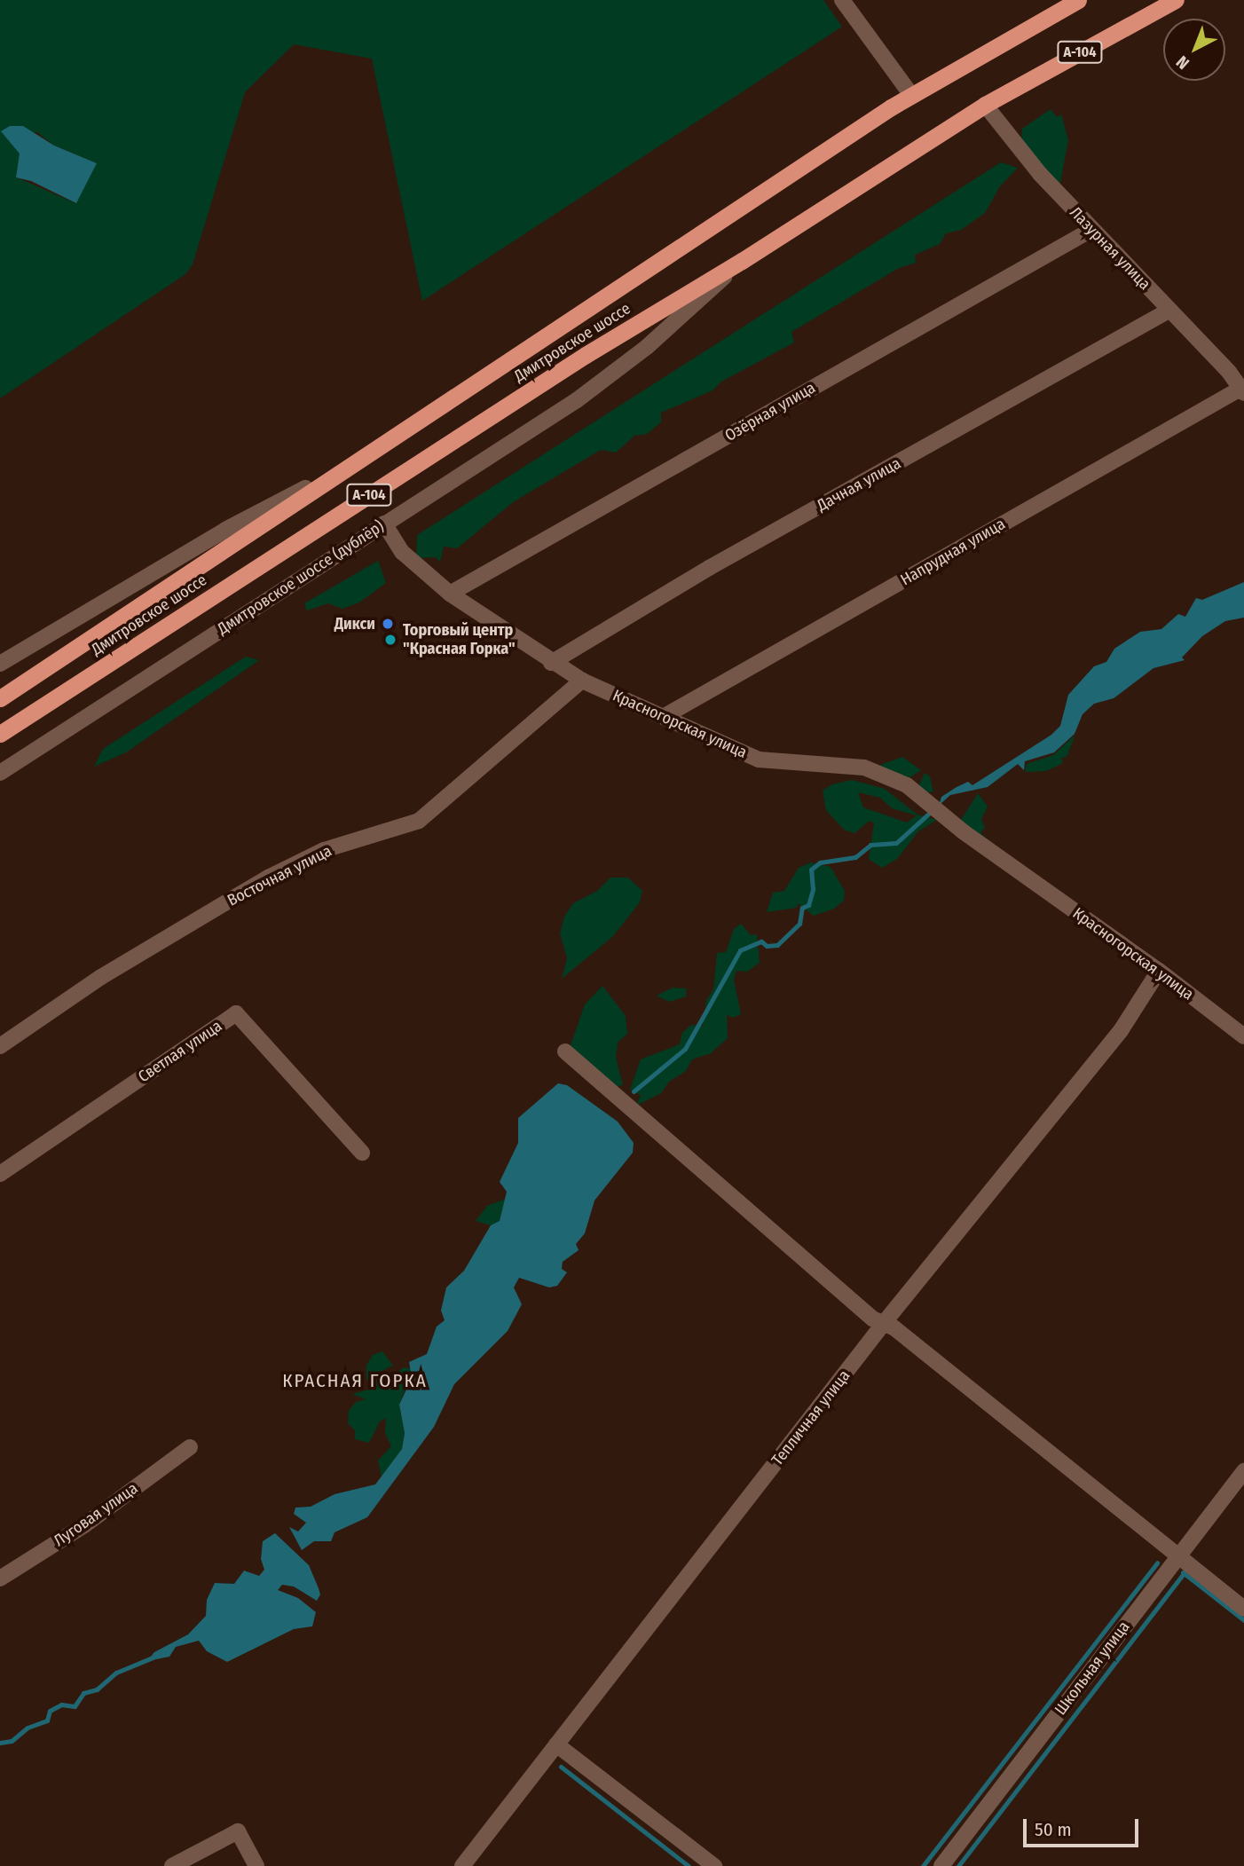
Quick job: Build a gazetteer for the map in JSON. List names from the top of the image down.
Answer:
{
  "streets": {
    "highway": ["А-104", "Дмитровское шоссе"],
    "street": [
      "Лазурная улица",
      "Озёрная улица",
      "Дачная улица",
      "Напрудная улица",
      "Дмитровское шоссе (дублёр)",
      "Красногорская улица",
      "Восточная улица",
      "Светлая улица",
      "Тепличная улица",
      "Луговая улица",
      "Школьная улица"
    ]
  },
  "crossings": [
    ["Лазурная улица", "Дмитровское шоссе"],
    ["Лазурная улица", "Озёрная улица"],
    ["Лазурная улица", "Дачная улица"],
    ["Лазурная улица", "Напрудная улица"],
    ["Дмитровское шоссе", "Дмитровское шоссе (дублёр)"],
    ["Озёрная улица", "Красногорская улица"],
    ["Дачная улица", "Красногорская улица"],
    ["Напрудная улица", "Красногорская улица"],
    ["Дмитровское шоссе (дублёр)", "Красногорская улица"],
    ["Красногорская улица", "Восточная улица"],
    ["Красногорская улица", "Тепличная улица"]
  ],
  "districts": ["КРАСНАЯ ГОРКА"],
  "places": ["Дикси", "Торговый центр \"Красная Горка\""],
  "scale_bar": "50 m",
  "north": "bottom left"
}
